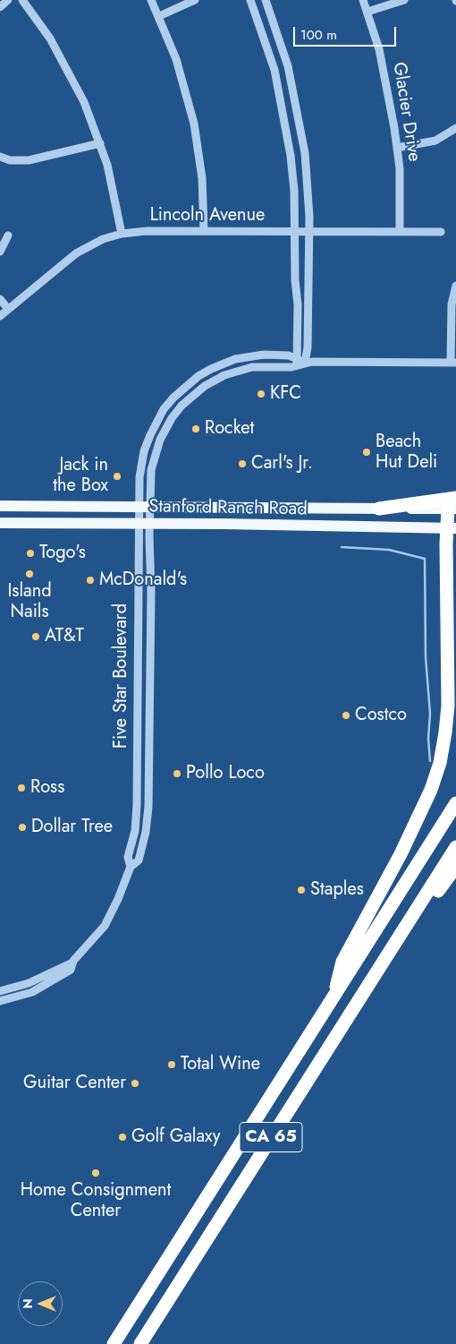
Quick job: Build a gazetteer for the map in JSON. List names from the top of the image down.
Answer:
{
  "streets": {
    "highway": ["CA 65"],
    "main road": ["Stanford Ranch Road"],
    "street": ["Glacier Drive", "Lincoln Avenue", "Five Star Boulevard"]
  },
  "crossings": [
    ["Glacier Drive", "Lincoln Avenue"],
    ["Stanford Ranch Road", "Five Star Boulevard"]
  ],
  "places": [
    "KFC",
    "Rocket",
    "Beach Hut Deli",
    "Carl's Jr.",
    "Jack in the Box",
    "Togo's",
    "Island Nails",
    "McDonald's",
    "AT&T",
    "Costco",
    "Pollo Loco",
    "Ross",
    "Dollar Tree",
    "Staples",
    "Total Wine",
    "Guitar Center",
    "Golf Galaxy",
    "Home Consignment Center"
  ],
  "scale_bar": "100 m",
  "north": "left"
}
